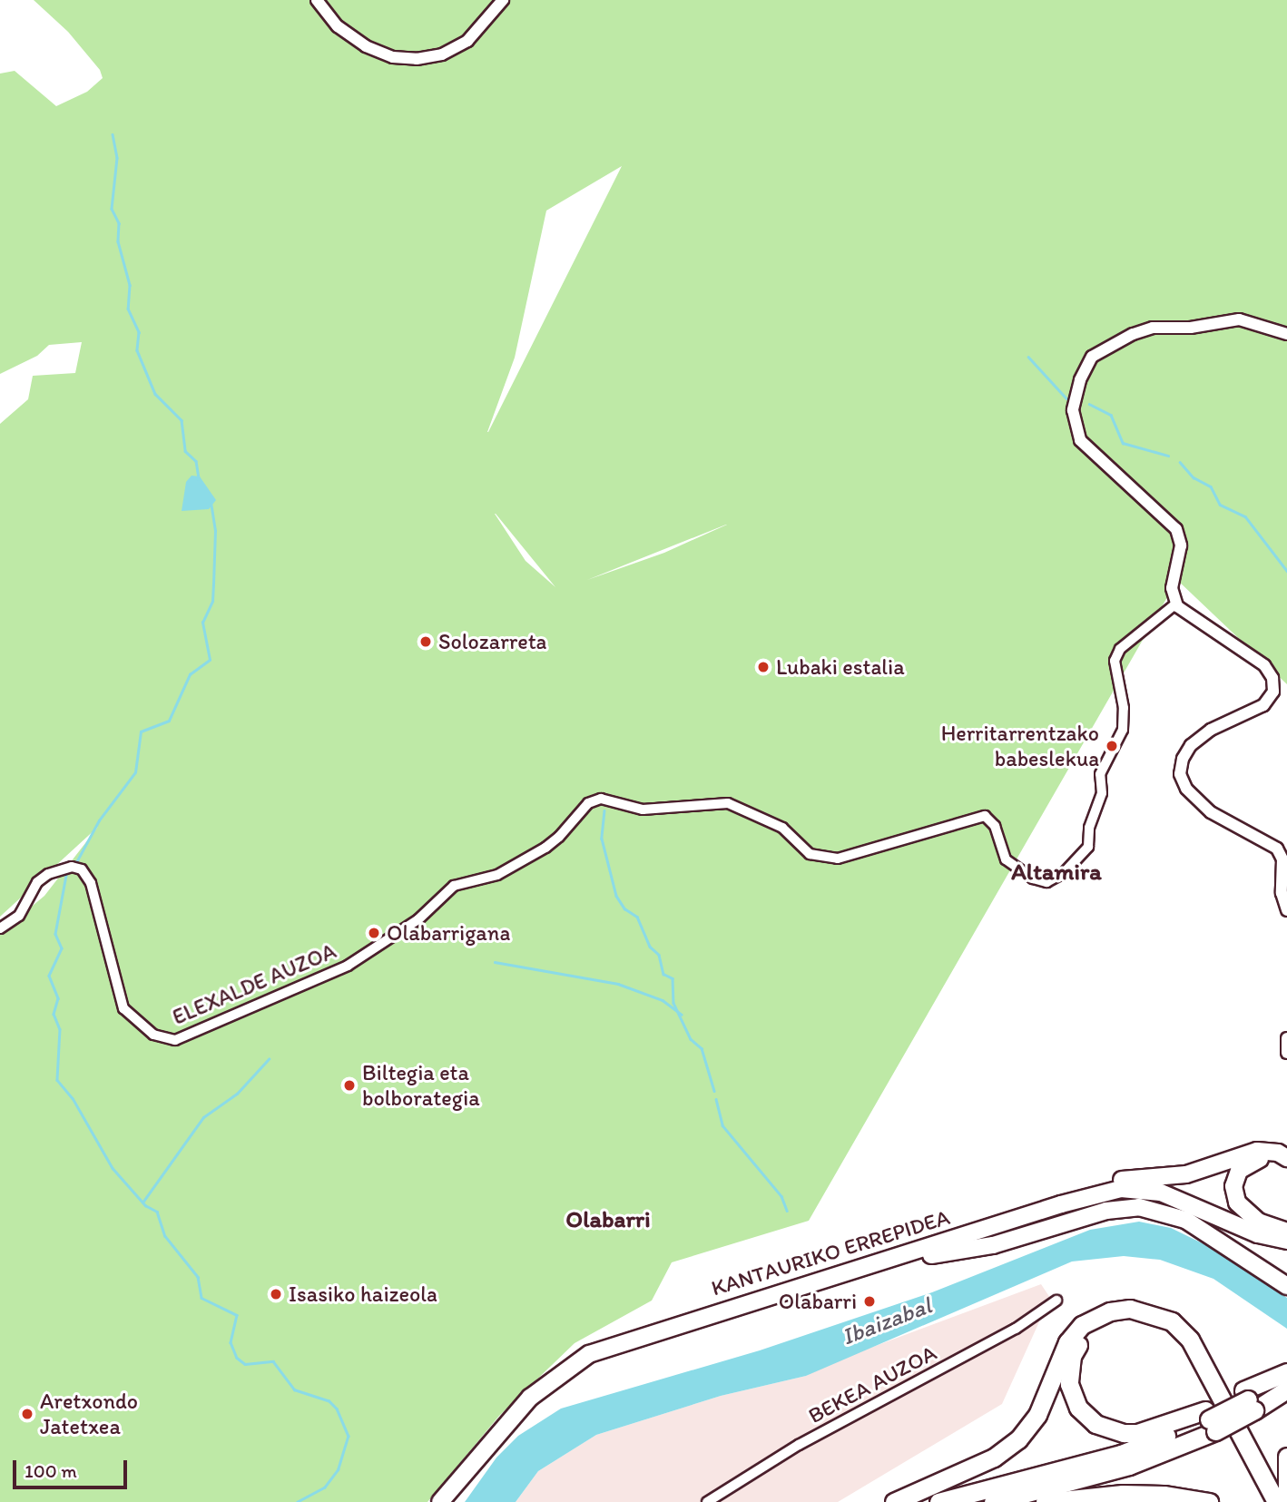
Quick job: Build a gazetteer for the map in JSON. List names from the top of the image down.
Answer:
{
  "streets": {
    "highway": ["KANTAURIKO ERREPIDEA"],
    "street": ["ELEXALDE AUZOA", "BEKEA AUZOA"]
  },
  "districts": ["Altamira", "Olabarri"],
  "water": ["Ibaizabal"],
  "places": [
    "Solozarreta",
    "Lubaki estalia",
    "Herritarrentzako babeslekua",
    "Olabarrigana",
    "Biltegia eta bolborategia",
    "Isasiko haizeola",
    "Olabarri",
    "Aretxondo Jatetxea"
  ],
  "scale_bar": "100 m"
}
